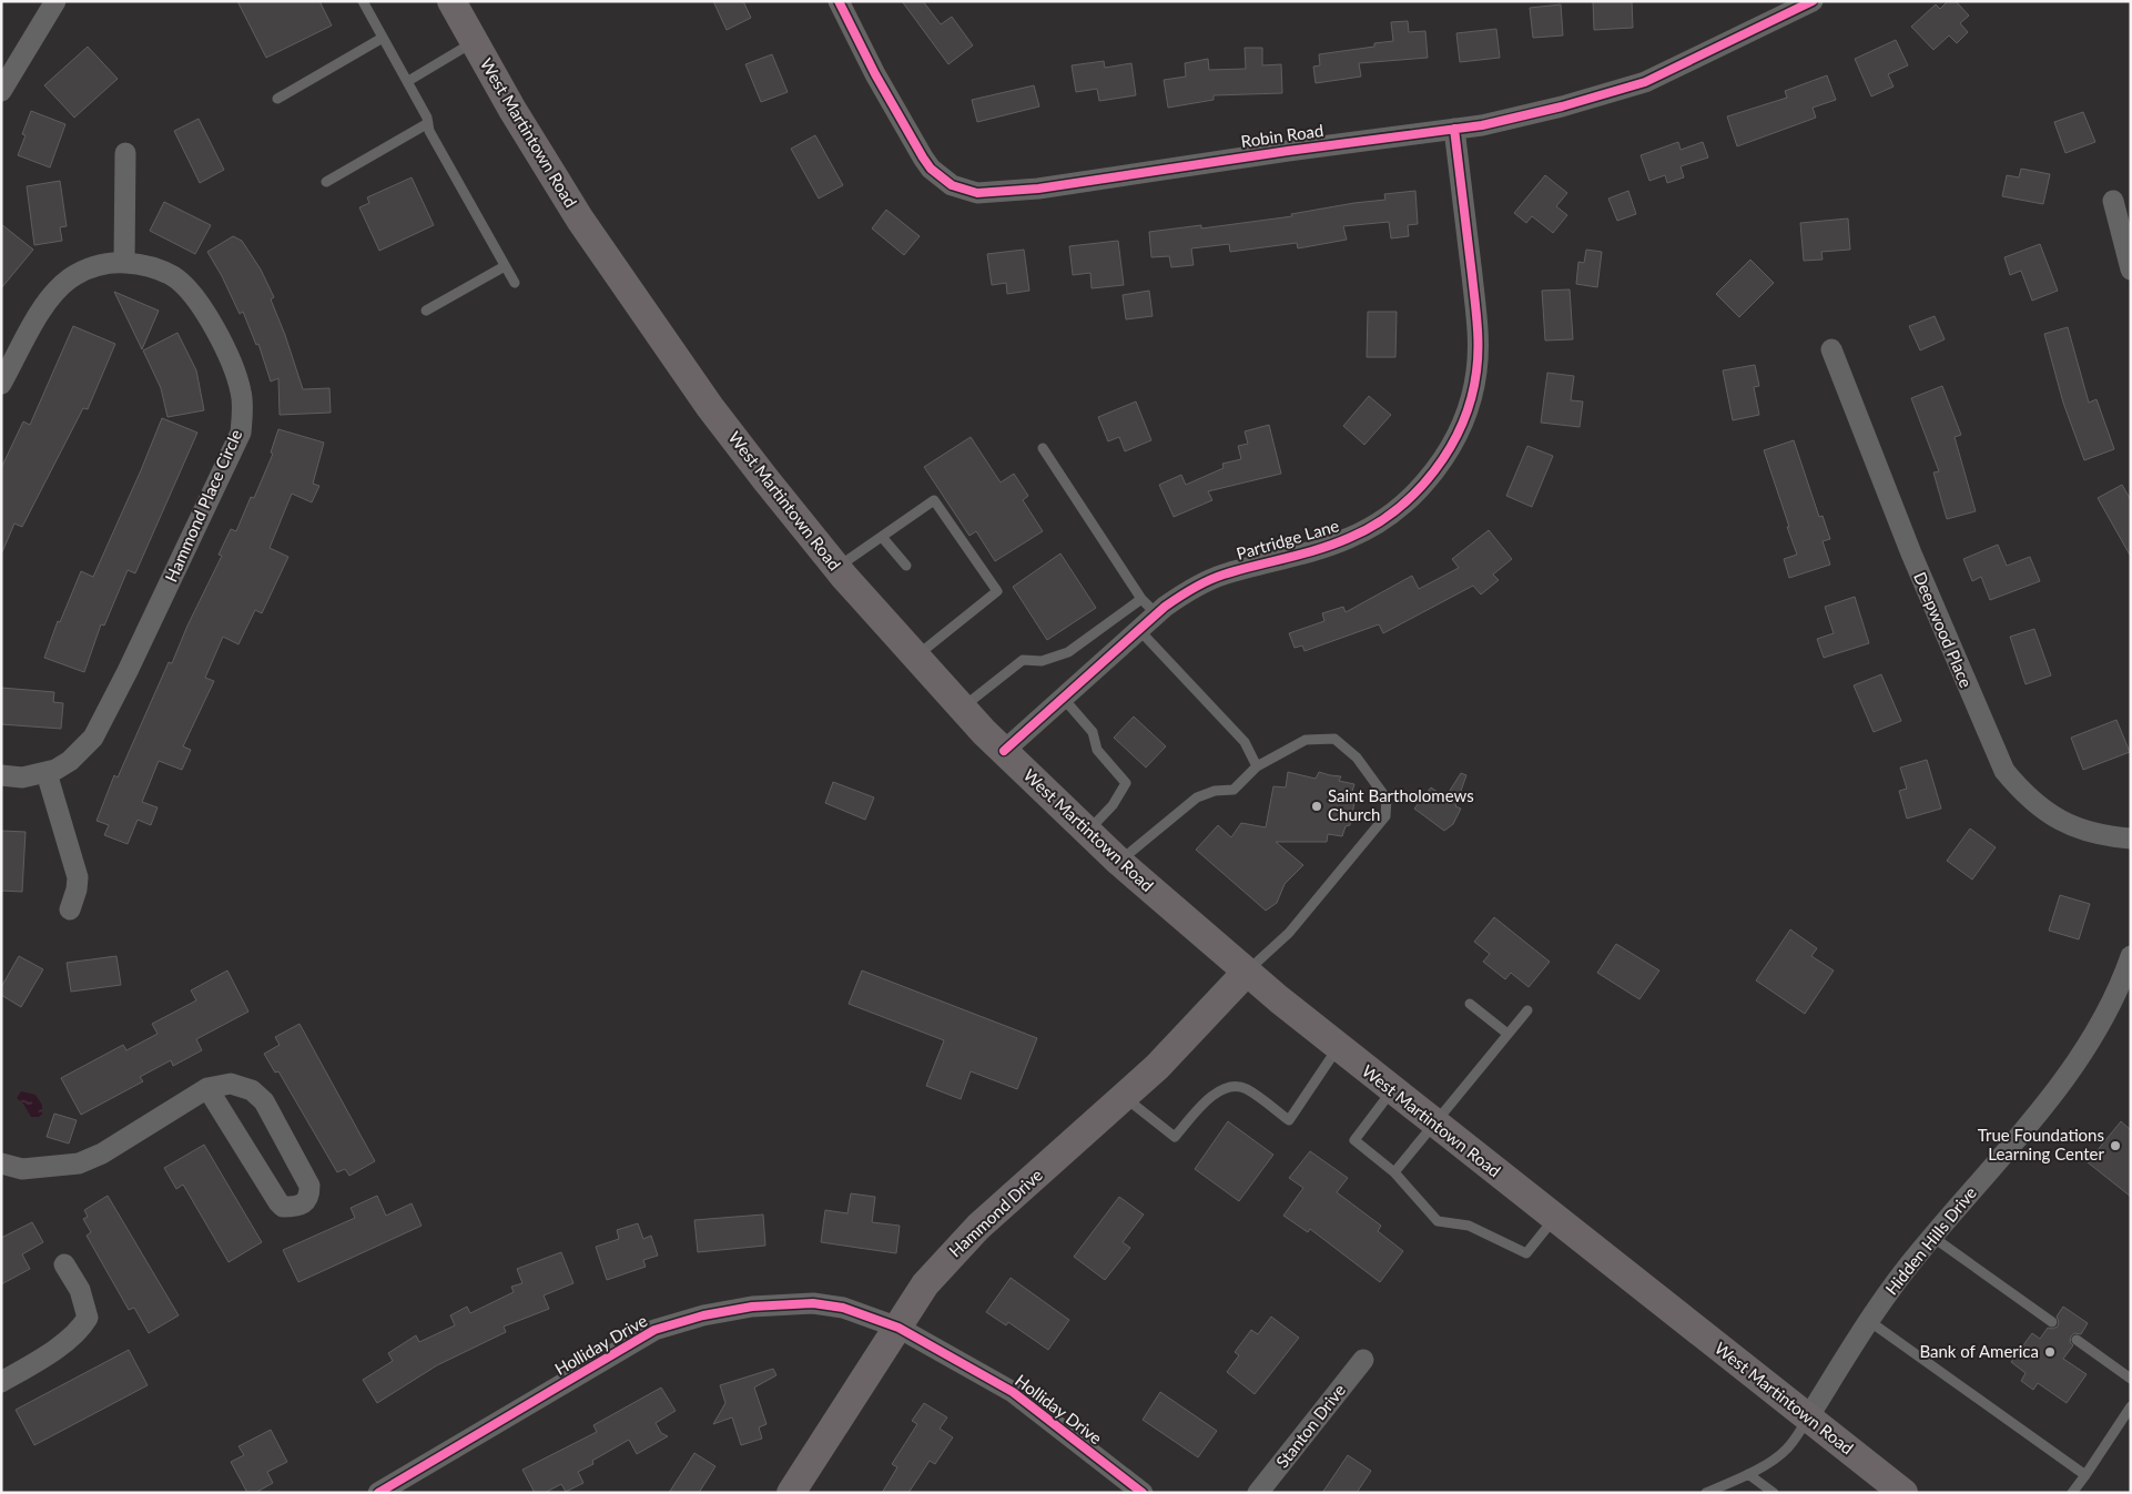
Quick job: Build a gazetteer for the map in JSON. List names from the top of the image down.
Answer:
{
  "streets": {
    "main road": ["West Martintown Road", "Hammond Drive"],
    "street": [
      "Robin Road",
      "Hammond Place Circle",
      "Partridge Lane",
      "Deepwood Place",
      "Hidden Hills Drive",
      "Holliday Drive",
      "Stanton Drive"
    ]
  },
  "crossings": [
    ["West Martintown Road", "Partridge Lane"],
    ["West Martintown Road", "Hammond Drive"],
    ["West Martintown Road", "Hidden Hills Drive"],
    ["Robin Road", "Partridge Lane"],
    ["Hammond Drive", "Holliday Drive"]
  ],
  "places": ["Saint Bartholomews Church", "True Foundations Learning Center", "Bank of America"]
}
